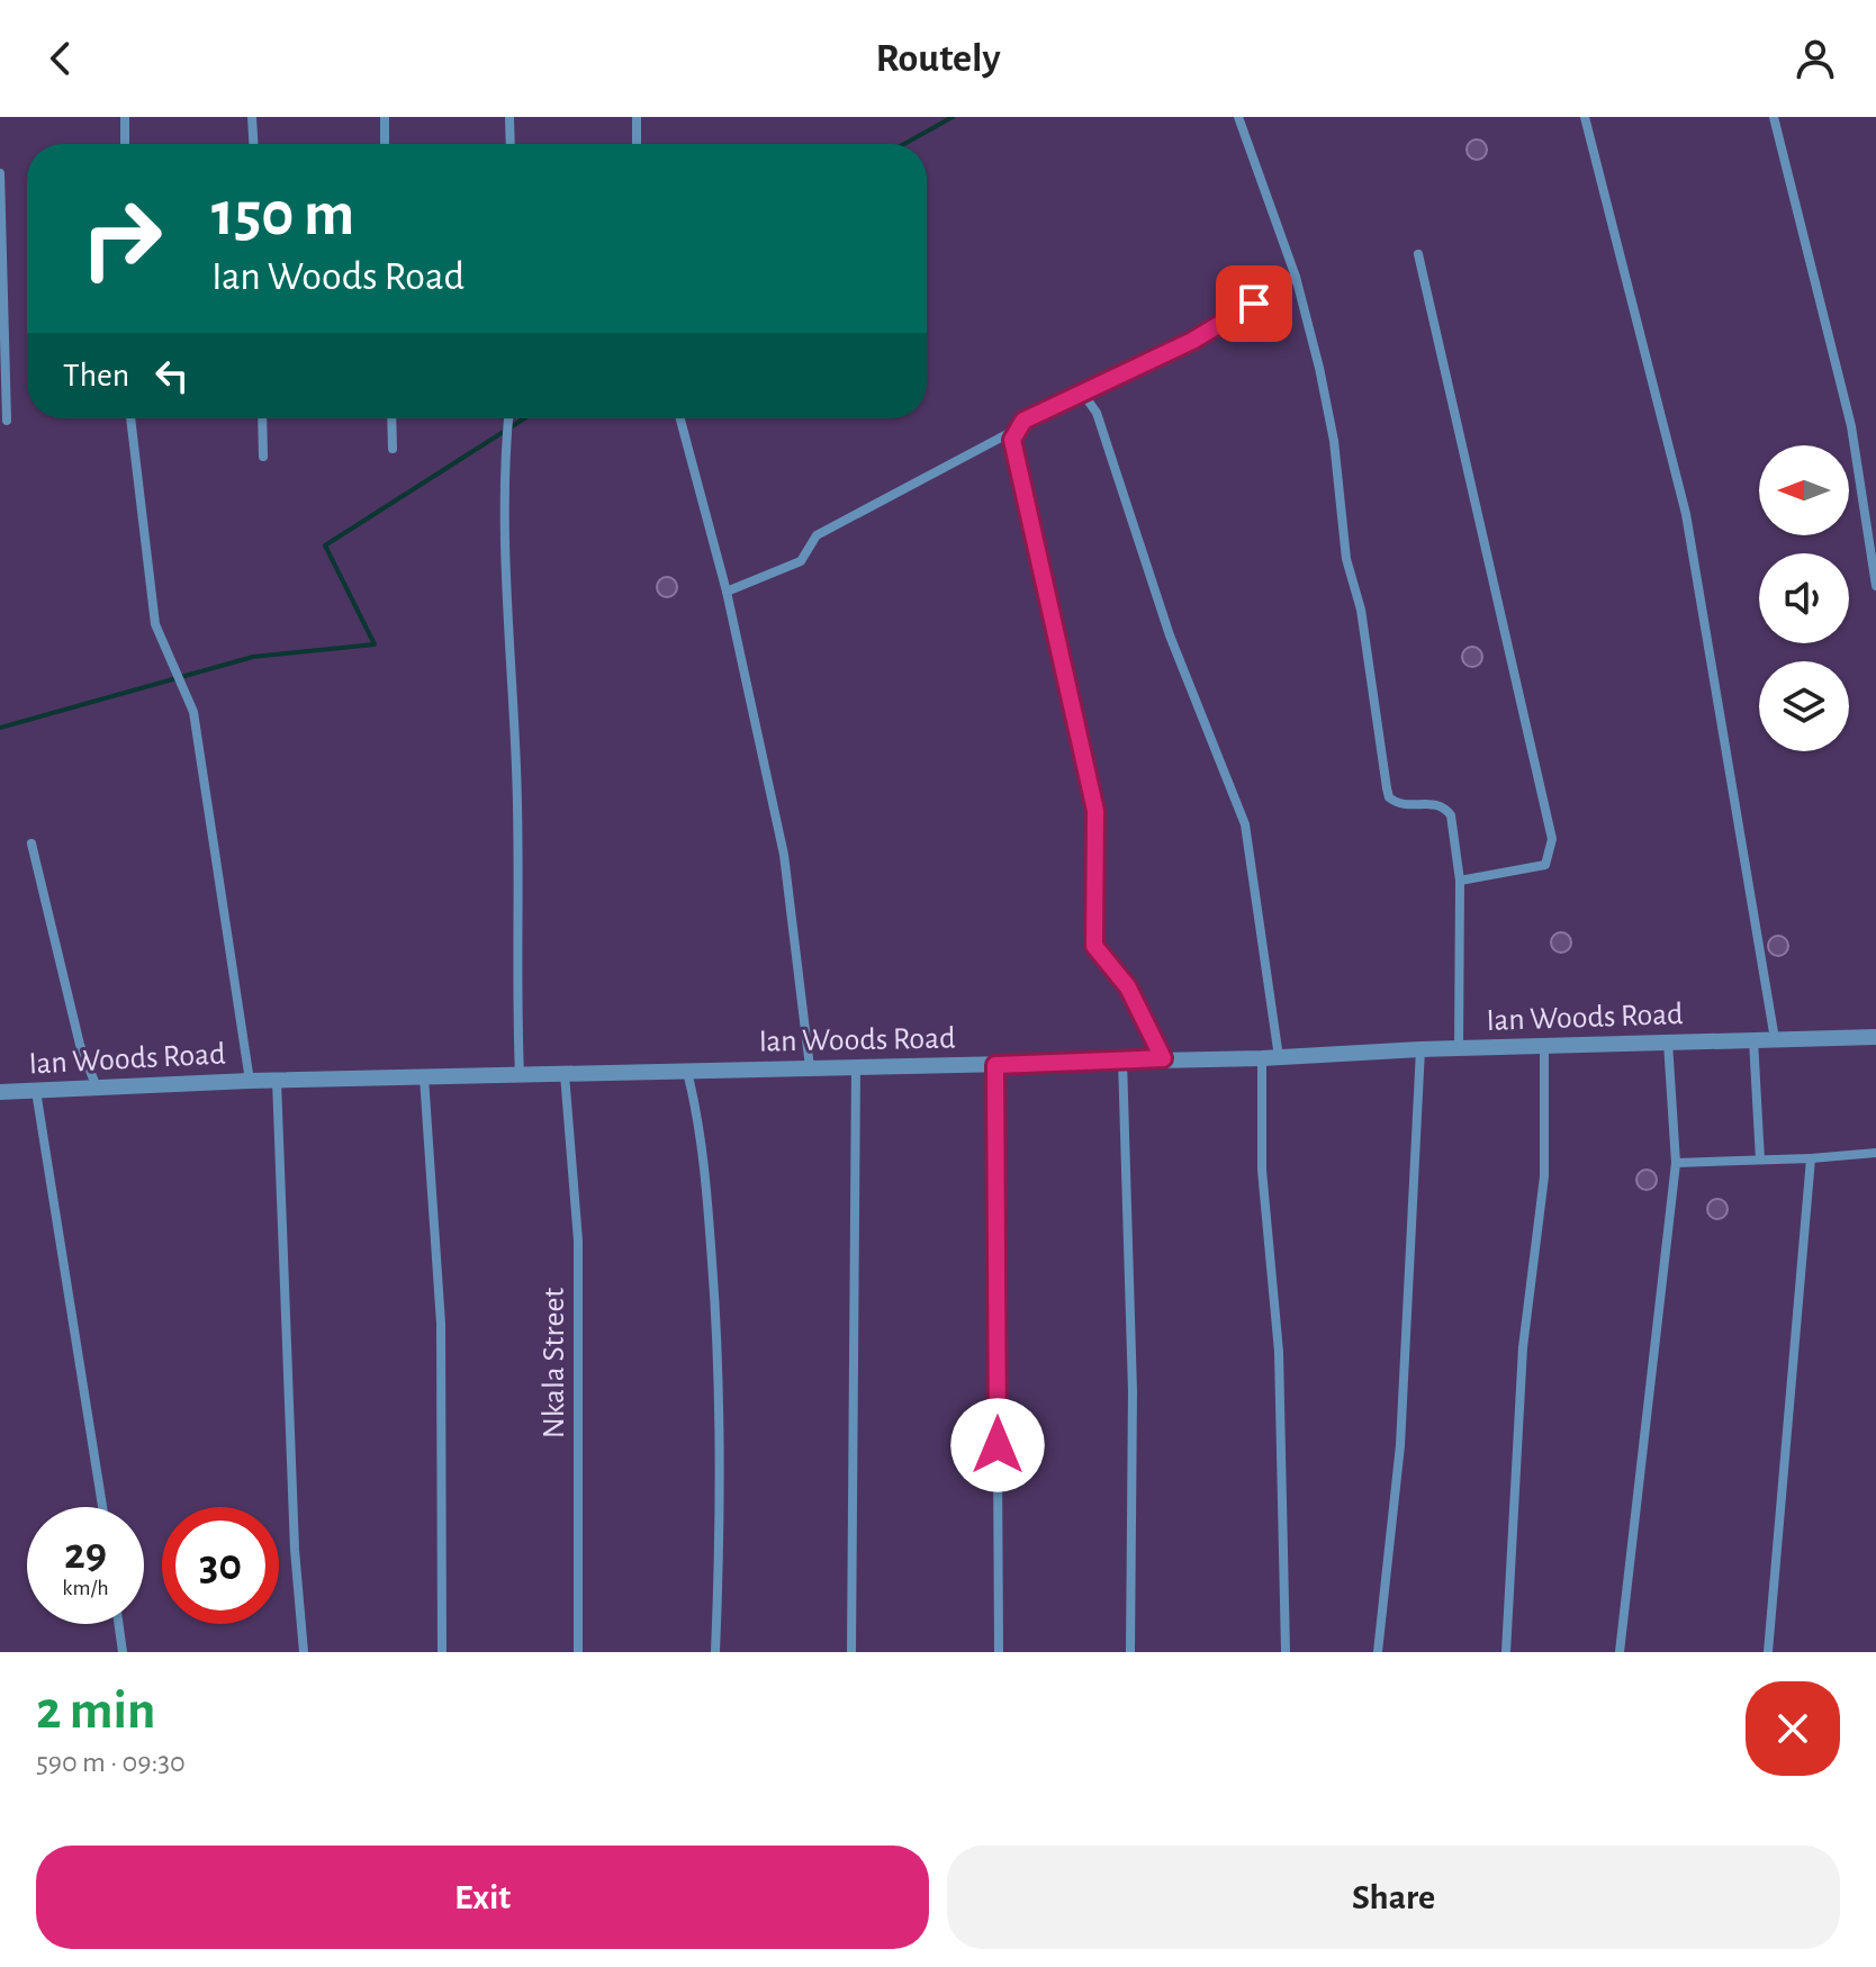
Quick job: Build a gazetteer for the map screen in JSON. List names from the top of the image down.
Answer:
{
  "streets": {
    "street": ["Ian Woods Road", "Nkala Street"]
  },
  "crossings": [
    ["Ian Woods Road", "Nkala Street"]
  ],
  "north": "left",
  "page": {
    "header": "Routely",
    "turn": ["150 m", "Ian Woods Road"],
    "then": "Then",
    "speed": "29 km/h",
    "limit": "30",
    "heading": ["2 min", "590 m · 09:30"],
    "buttons": ["Exit", "Share"]
  }
}
